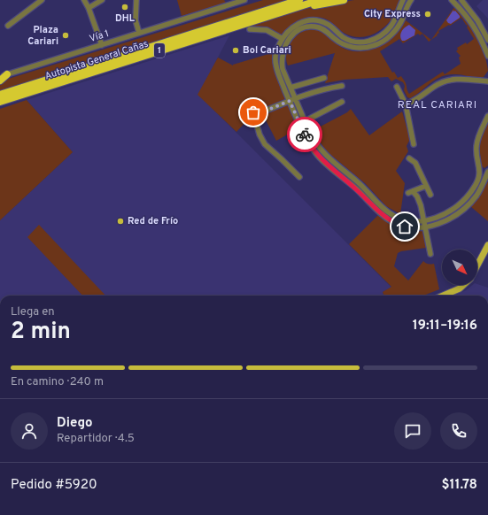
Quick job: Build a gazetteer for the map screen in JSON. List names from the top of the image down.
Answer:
{
  "streets": {
    "highway": ["1", "Autopista General Cañas"],
    "street": ["Vía 1"]
  },
  "crossings": [
    ["1", "Autopista General Cañas"]
  ],
  "districts": ["REAL CARIARI"],
  "places": [
    "DHL",
    "City Express",
    "Plaza Cariari",
    "Bol Cariari",
    "Red de Frío"
  ],
  "north": "bottom right",
  "page": {
    "heading": ["2 min", "Llega en", "19:11–19:16"],
    "panel": [
      "Diego",
      "Repartidor · 4.5",
      "Pedido #5920",
      "$11.78"
    ],
    "bar": "En camino · 240 m"
  }
}
